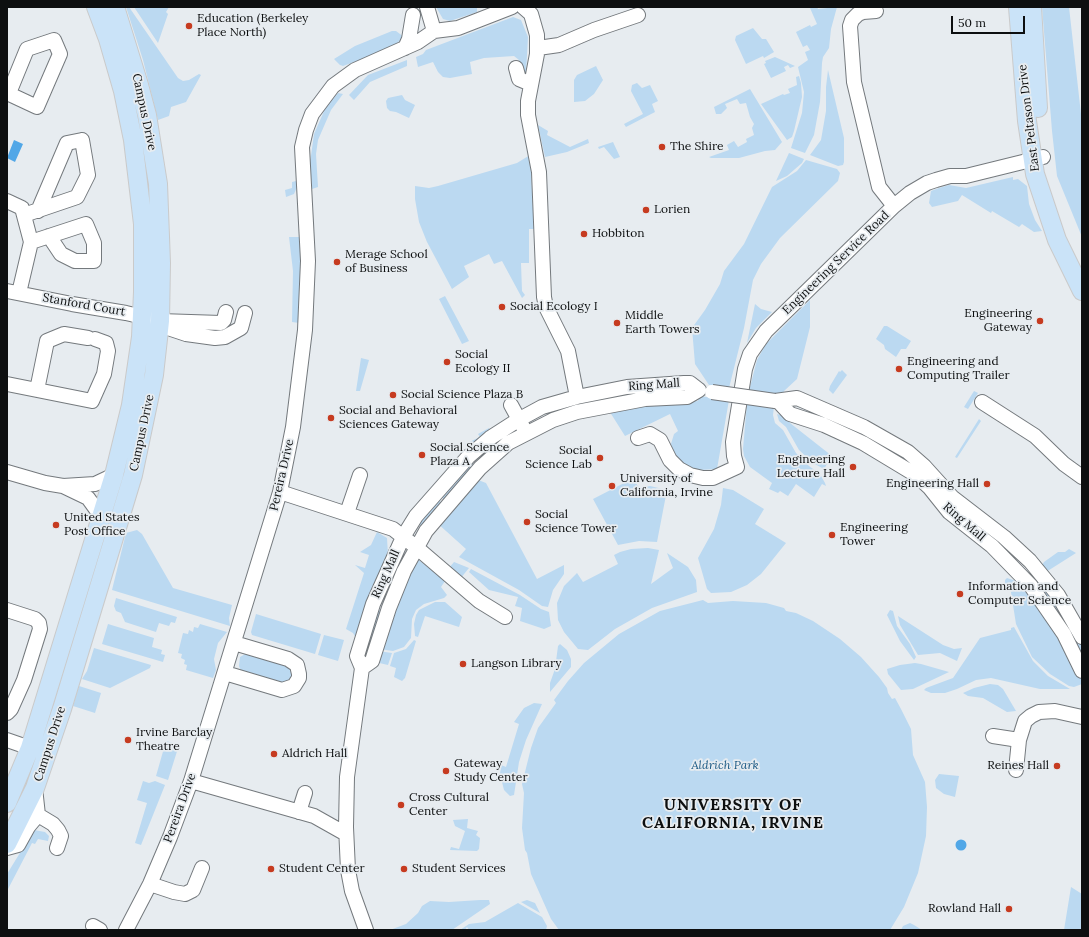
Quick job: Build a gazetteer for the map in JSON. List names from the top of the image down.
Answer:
{
  "streets": {
    "main road": ["Campus Drive", "East Peltason Drive"],
    "street": [
      "Engineering Service Road",
      "Stanford Court",
      "Ring Mall",
      "Pereira Drive"
    ]
  },
  "crossings": [
    ["Campus Drive", "Stanford Court"],
    ["East Peltason Drive", "Engineering Service Road"]
  ],
  "districts": ["UNIVERSITY OF CALIFORNIA, IRVINE"],
  "parks": ["Aldrich Park"],
  "places": [
    "Education (Berkeley Place North)",
    "The Shire",
    "Lorien",
    "Hobbiton",
    "Merage School of Business",
    "Social Ecology I",
    "Engineering Gateway",
    "Middle Earth Towers",
    "Social Ecology II",
    "Engineering and Computing Trailer",
    "Social Science Plaza B",
    "Social and Behavioral Sciences Gateway",
    "Social Science Plaza A",
    "Social Science Lab",
    "Engineering Lecture Hall",
    "Engineering Hall",
    "University of California, Irvine",
    "Social Science Tower",
    "United States Post Office",
    "Engineering Tower",
    "Information and Computer Science",
    "Langson Library",
    "Irvine Barclay Theatre",
    "Aldrich Hall",
    "Reines Hall",
    "Gateway Study Center",
    "Cross Cultural Center",
    "Student Center",
    "Student Services",
    "Rowland Hall"
  ],
  "scale_bar": "50 m"
}
